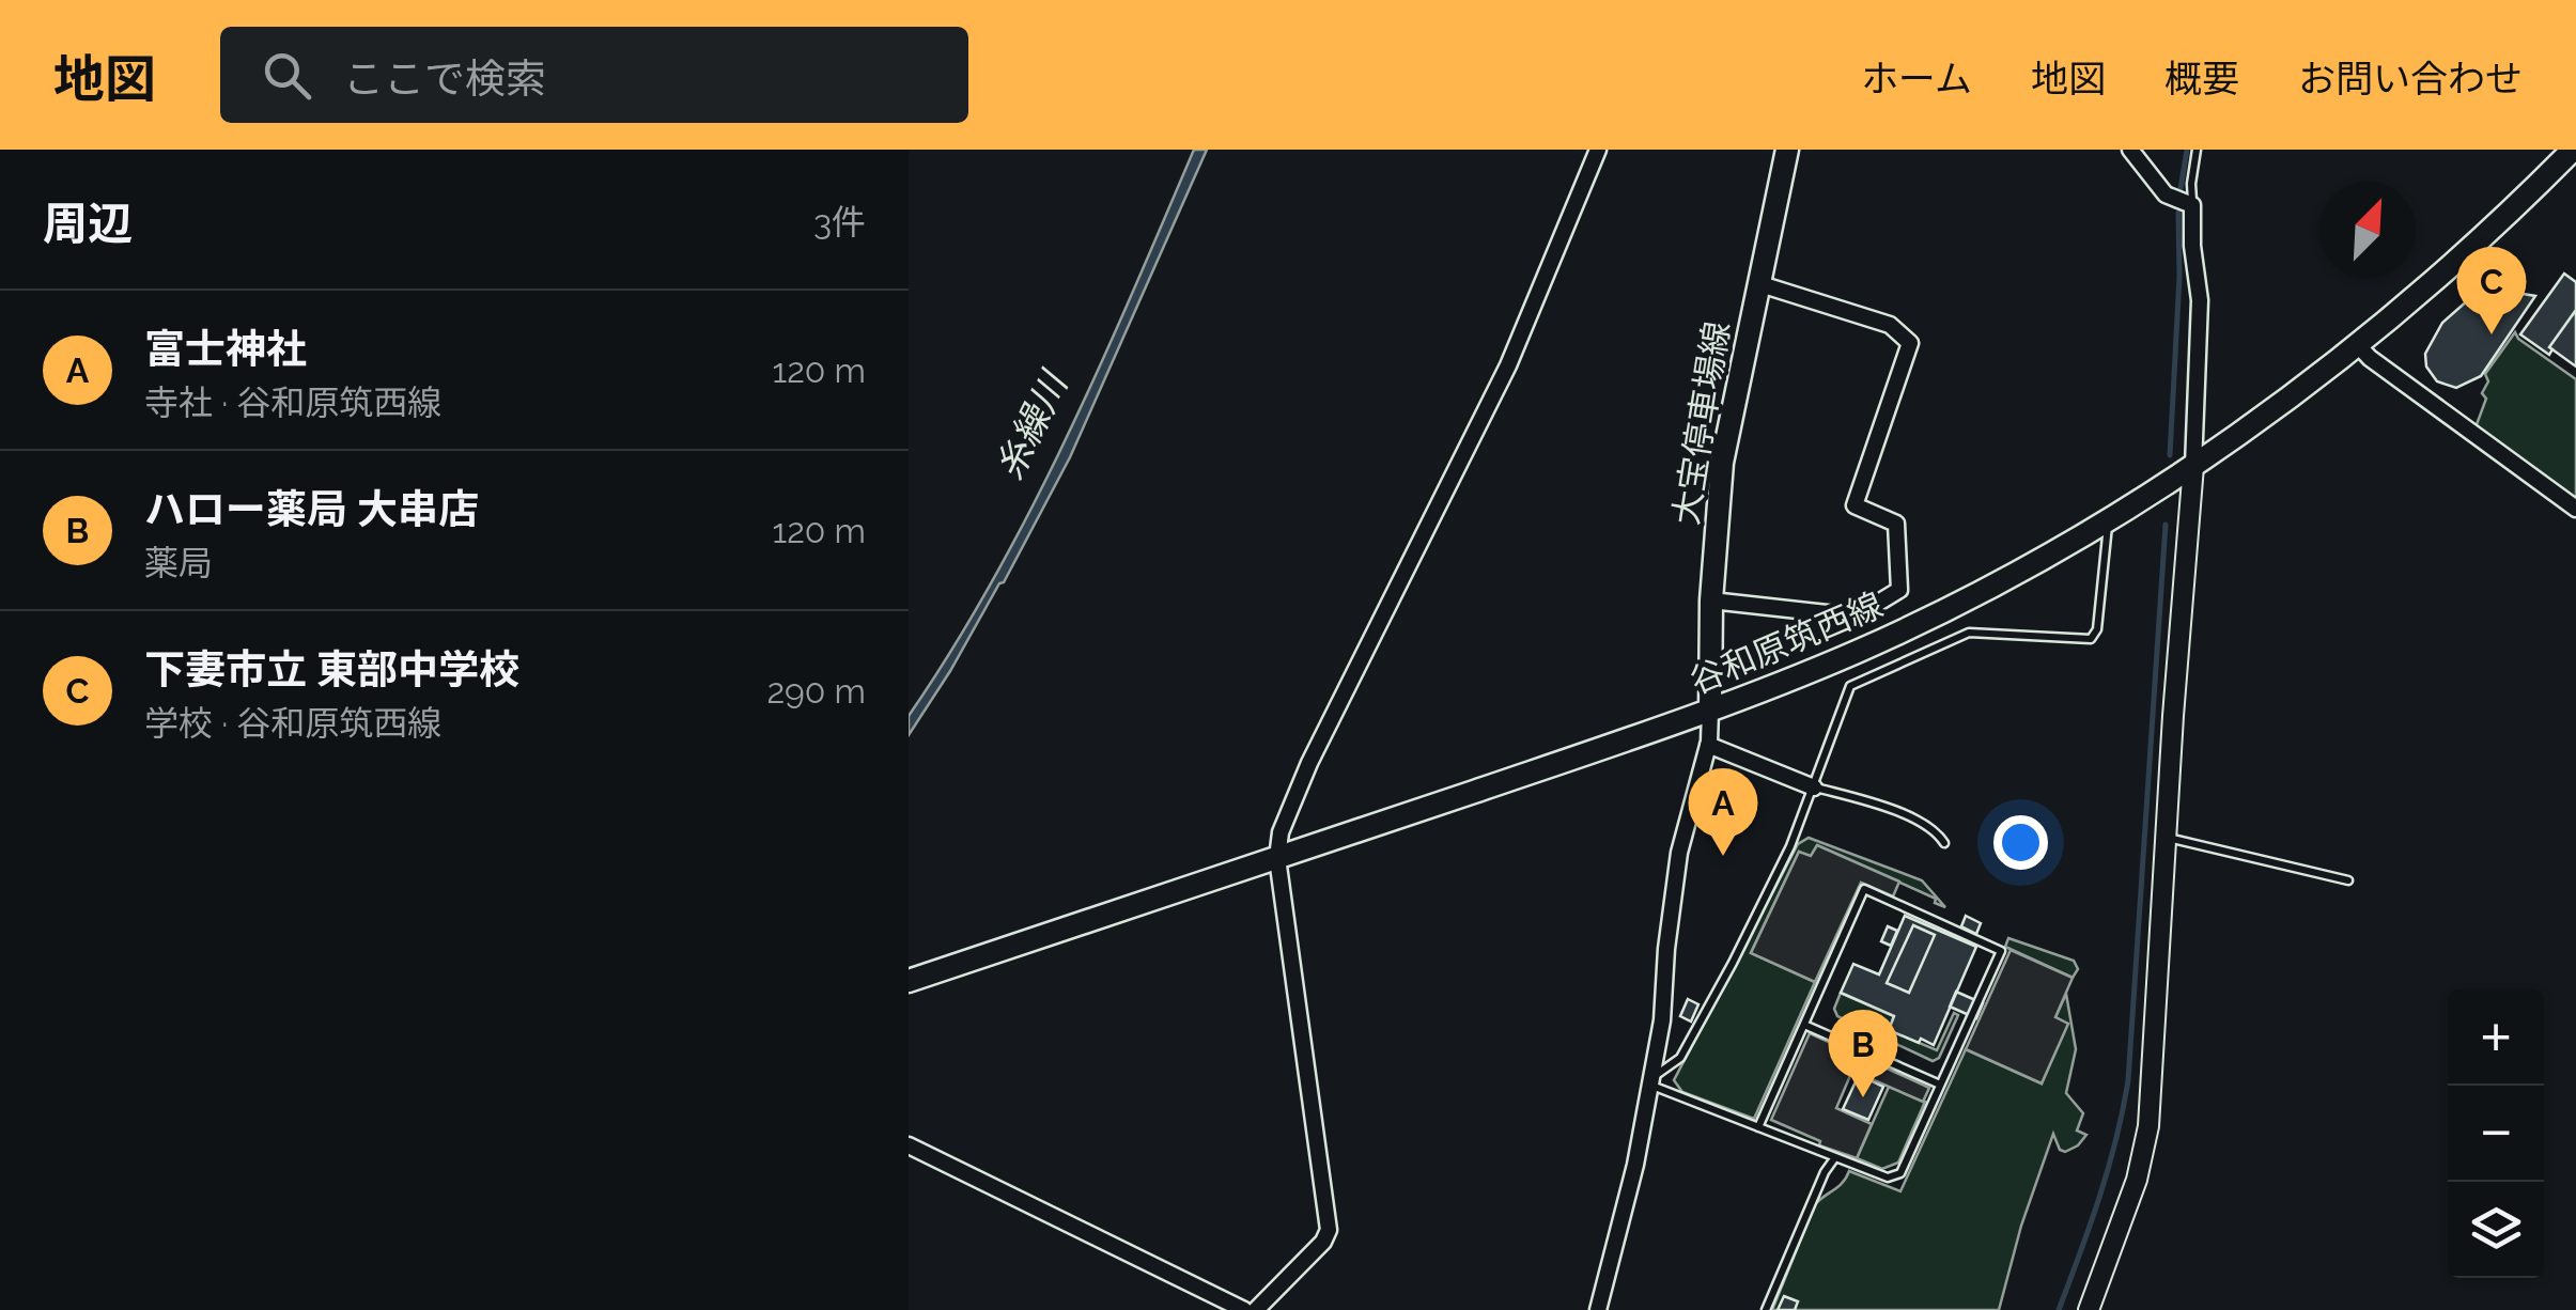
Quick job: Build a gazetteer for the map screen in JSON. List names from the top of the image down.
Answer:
{
  "streets": {
    "main road": ["大宝停車場線", "谷和原筑西線"]
  },
  "crossings": [
    ["大宝停車場線", "谷和原筑西線"]
  ],
  "water": ["糸繰川"],
  "north": "top right",
  "page": {
    "header": "地図",
    "search": "ここで検索",
    "nav": [
      "ホーム",
      "地図",
      "概要",
      "お問い合わせ"
    ],
    "heading": ["周辺", "3件"],
    "pins": ["C", "A", "B"],
    "list": [
      {
        "mark": "A",
        "name": "富士神社",
        "note": "寺社 · 谷和原筑西線",
        "value": "120 m"
      },
      {
        "mark": "B",
        "name": "ハロー薬局 大串店",
        "note": "薬局",
        "value": "120 m"
      },
      {
        "mark": "C",
        "name": "下妻市立 東部中学校",
        "note": "学校 · 谷和原筑西線",
        "value": "290 m"
      }
    ],
    "map_buttons": ["+", "−"]
  }
}
